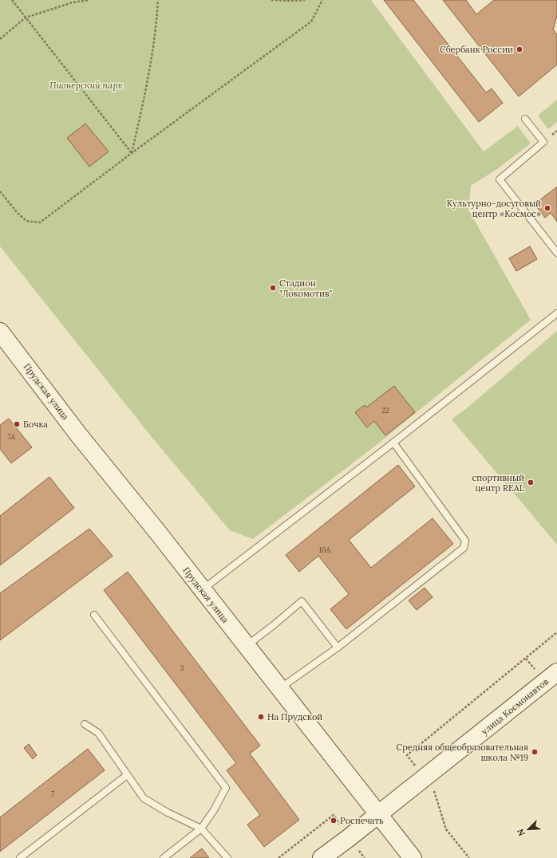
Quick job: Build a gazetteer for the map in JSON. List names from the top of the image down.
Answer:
{
  "streets": {
    "street": ["Прудская улица", "улица Космонавтов"]
  },
  "crossings": [
    ["Прудская улица", "улица Космонавтов"]
  ],
  "parks": ["Пионерский парк"],
  "places": [
    "Сбербанк России",
    "Культурно-досуговый центр «Космос»",
    "Стадион \"Локомотив\"",
    "Бочка",
    "спортивный центр REAL",
    "На Прудской",
    "Средняя общеобразовательная школа №19",
    "Роспечать"
  ],
  "house_numbers": [
    "22",
    "7А",
    "10А",
    "3",
    "7"
  ],
  "north": "bottom left"
}
